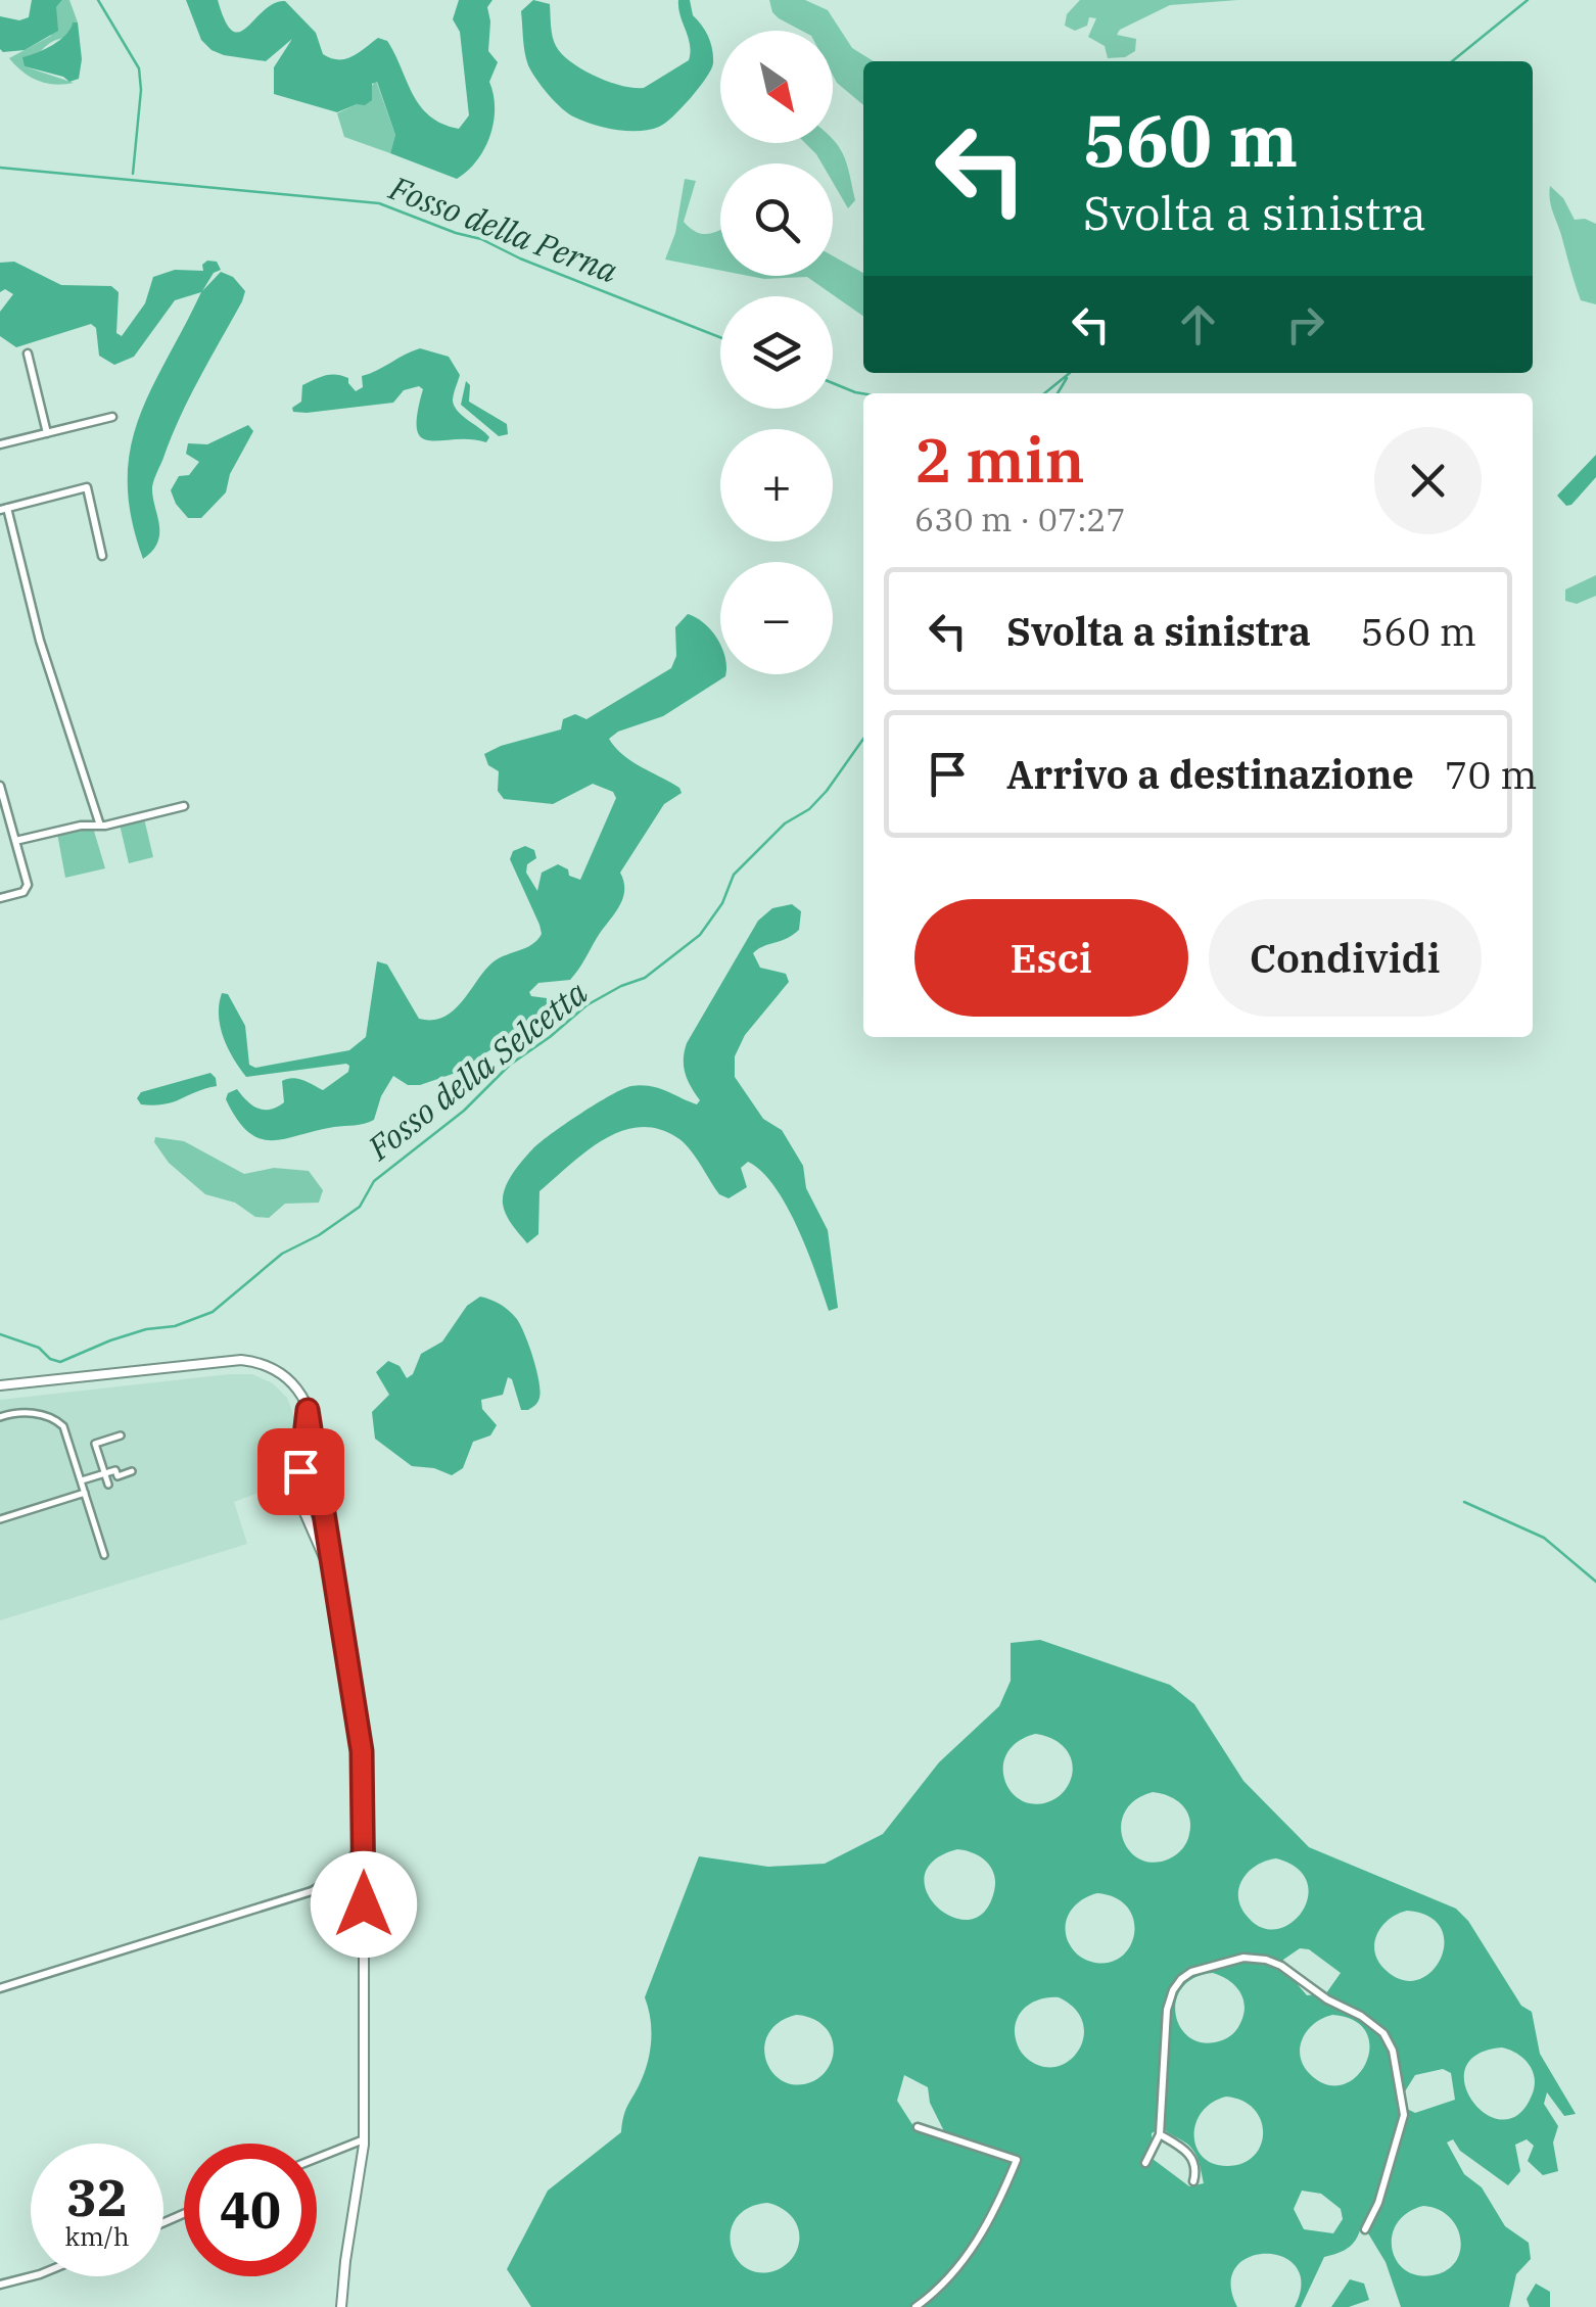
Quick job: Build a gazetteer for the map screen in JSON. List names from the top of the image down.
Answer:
{
  "water": ["Fosso della Perna", "Fosso della Selcetta"],
  "north": "bottom right",
  "page": {
    "map_buttons": ["+", "−"],
    "turn": ["560 m", "Svolta a sinistra"],
    "heading": ["2 min", "630 m · 07:27"],
    "list": [
      {
        "name": "Svolta a sinistra",
        "value": "560 m"
      },
      {
        "name": "Arrivo a destinazione",
        "value": "70 m"
      }
    ],
    "buttons": ["Esci", "Condividi"],
    "speed": "32 km/h",
    "limit": "40"
  }
}
